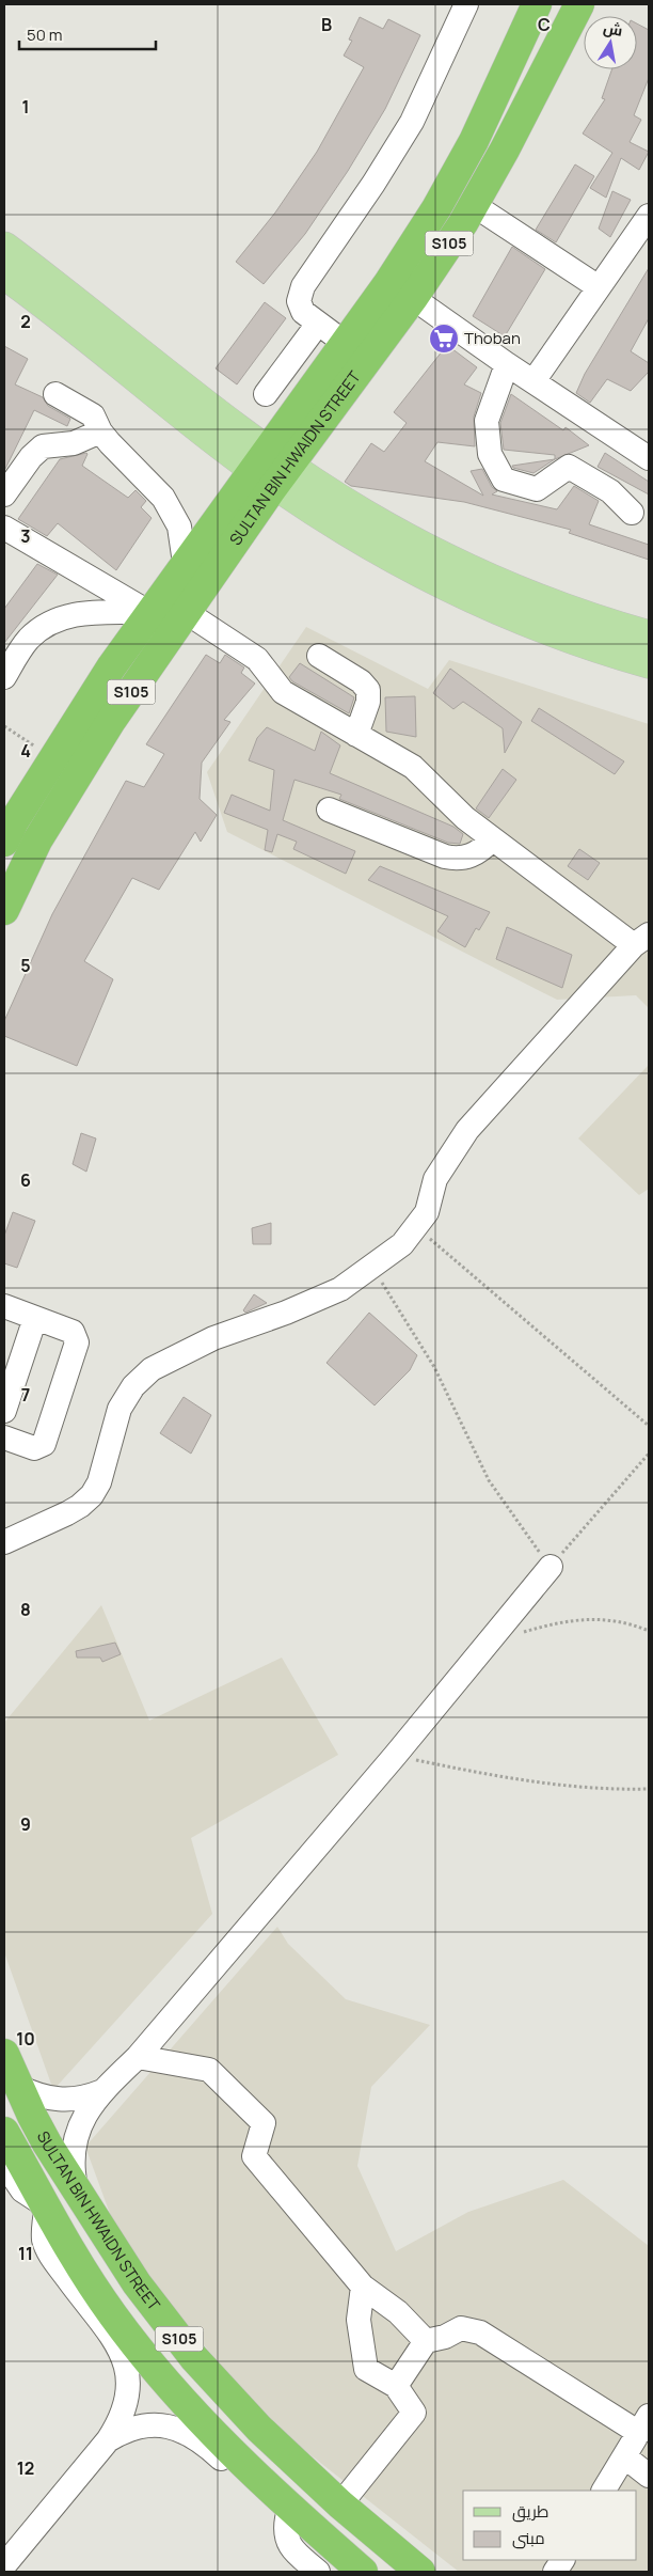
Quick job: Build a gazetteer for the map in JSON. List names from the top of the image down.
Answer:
{
  "streets": {
    "highway": ["S105", "SULTAN BIN HWAIDN STREET"]
  },
  "places": {
    "supermarket": ["Thoban"]
  },
  "legend": ["طريق", "مبنى"],
  "scale_bar": "50 m",
  "north": "top",
  "grid": {
    "columns": ["B", "C"],
    "rows": [
      "1",
      "2",
      "3",
      "4",
      "5",
      "6",
      "7",
      "8",
      "9",
      "10",
      "11",
      "12"
    ]
  }
}
